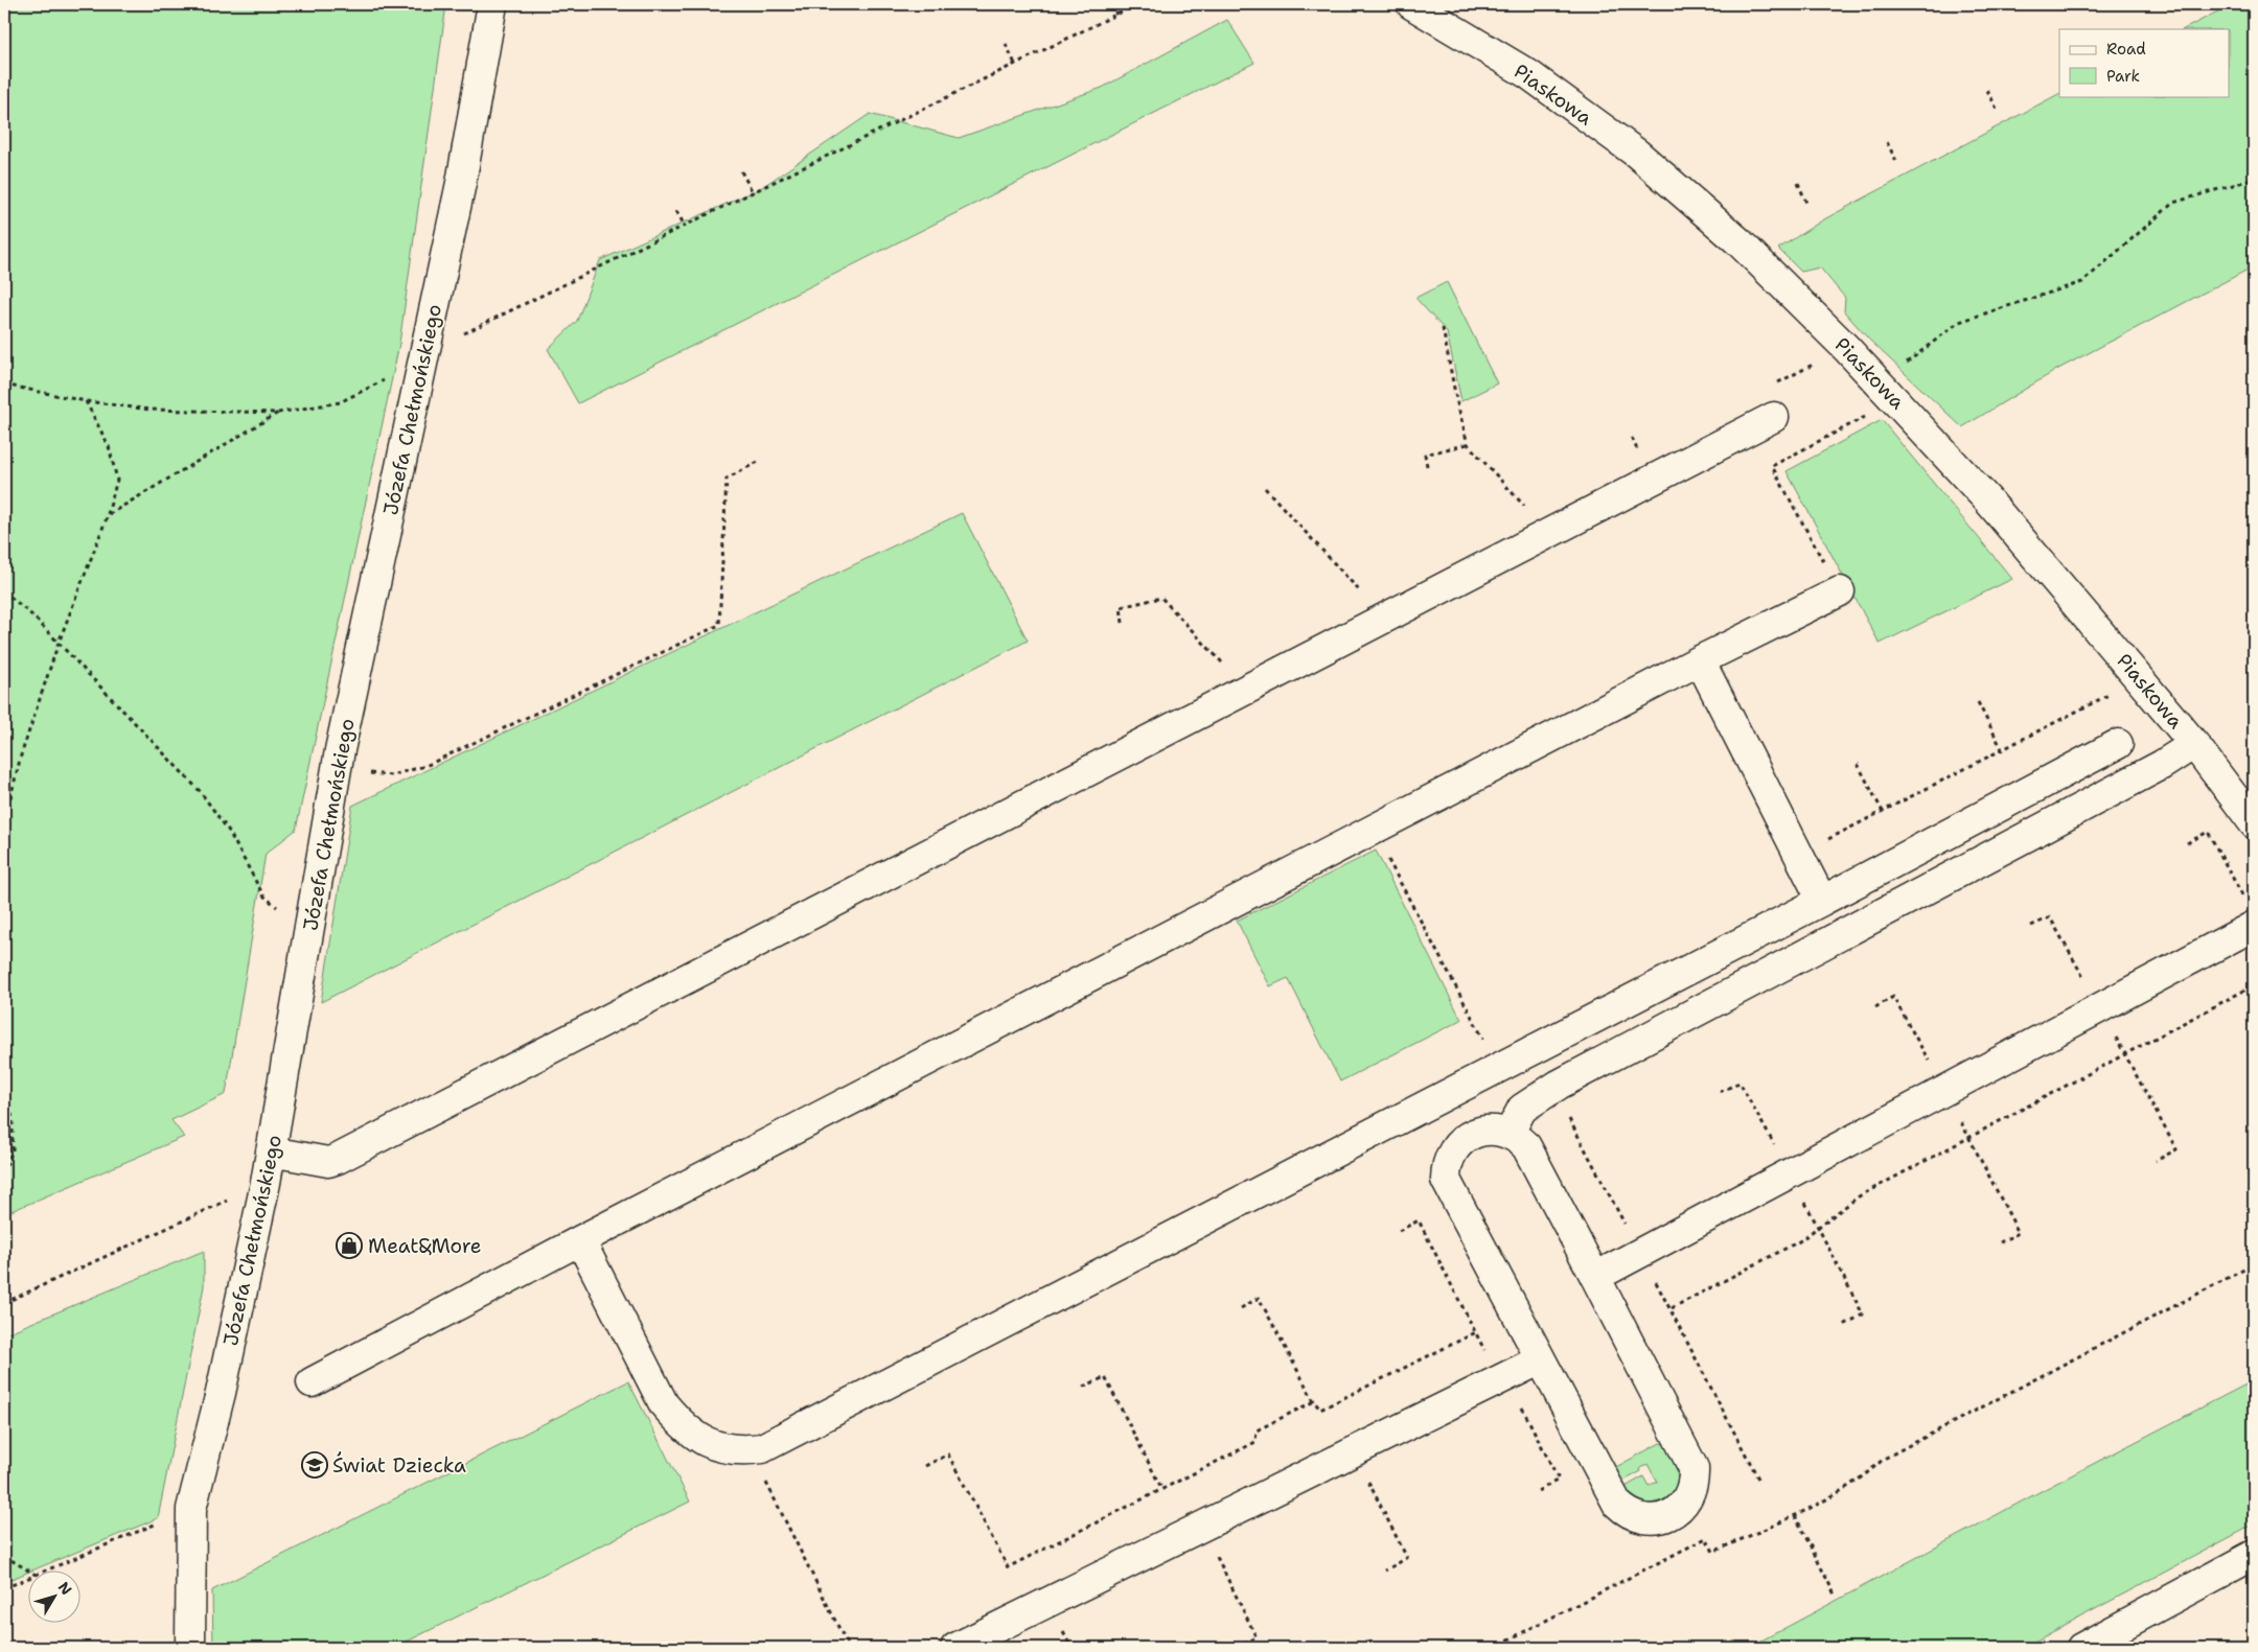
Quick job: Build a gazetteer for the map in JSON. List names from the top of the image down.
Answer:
{
  "streets": {
    "street": ["Piaskowa", "Józefa Chełmońskiego"]
  },
  "places": {
    "shop": ["Meat&More"],
    "school or university": ["Świat Dziecka"]
  },
  "legend": ["Road", "Park"],
  "north": "top right"
}
